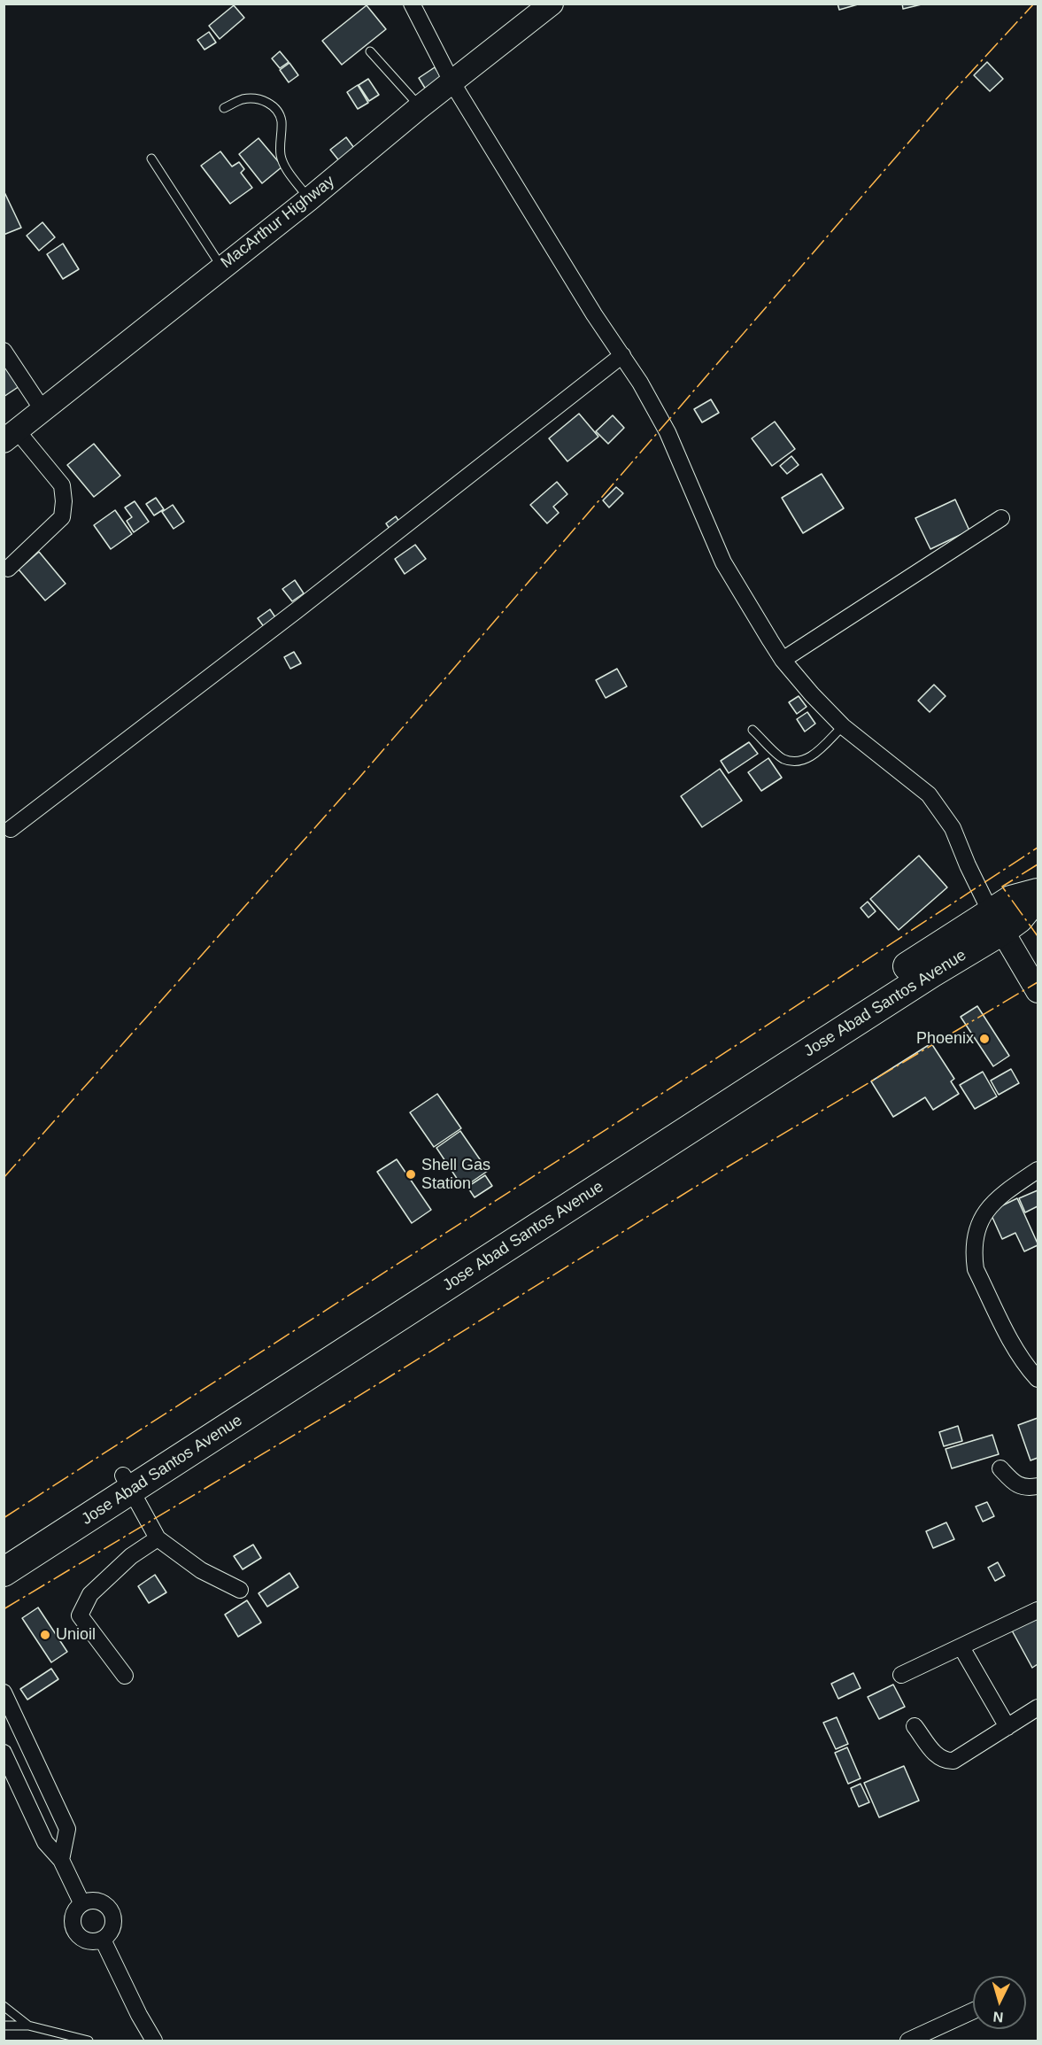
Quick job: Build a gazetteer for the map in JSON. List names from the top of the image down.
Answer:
{
  "streets": {
    "highway": ["Jose Abad Santos Avenue"],
    "main road": ["MacArthur Highway"]
  },
  "places": ["Phoenix", "Shell Gas Station", "Unioil"],
  "north": "bottom"
}
